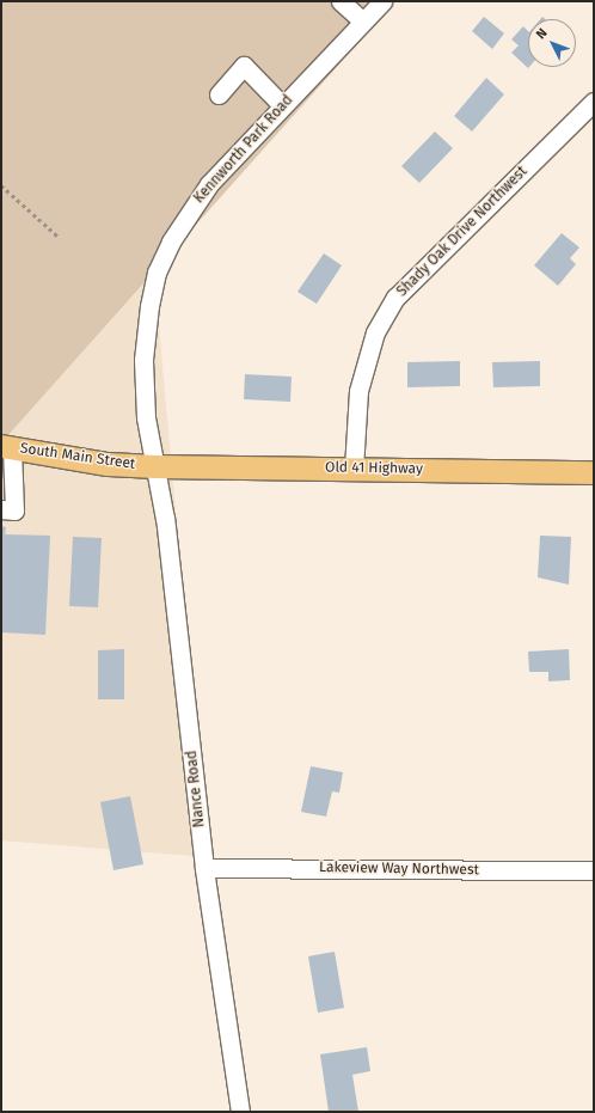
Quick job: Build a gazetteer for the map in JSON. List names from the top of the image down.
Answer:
{
  "streets": {
    "main road": ["South Main Street", "Old 41 Highway"],
    "street": [
      "Kennworth Park Road",
      "Shady Oak Drive Northwest",
      "Nance Road",
      "Lakeview Way Northwest"
    ]
  },
  "crossings": [
    ["Kennworth Park Road", "South Main Street"],
    ["Kennworth Park Road", "Old 41 Highway"],
    ["Kennworth Park Road", "Nance Road"],
    ["Shady Oak Drive Northwest", "Old 41 Highway"],
    ["South Main Street", "Old 41 Highway"],
    ["South Main Street", "Nance Road"],
    ["Old 41 Highway", "Nance Road"],
    ["Nance Road", "Lakeview Way Northwest"]
  ],
  "north": "top left"
}
